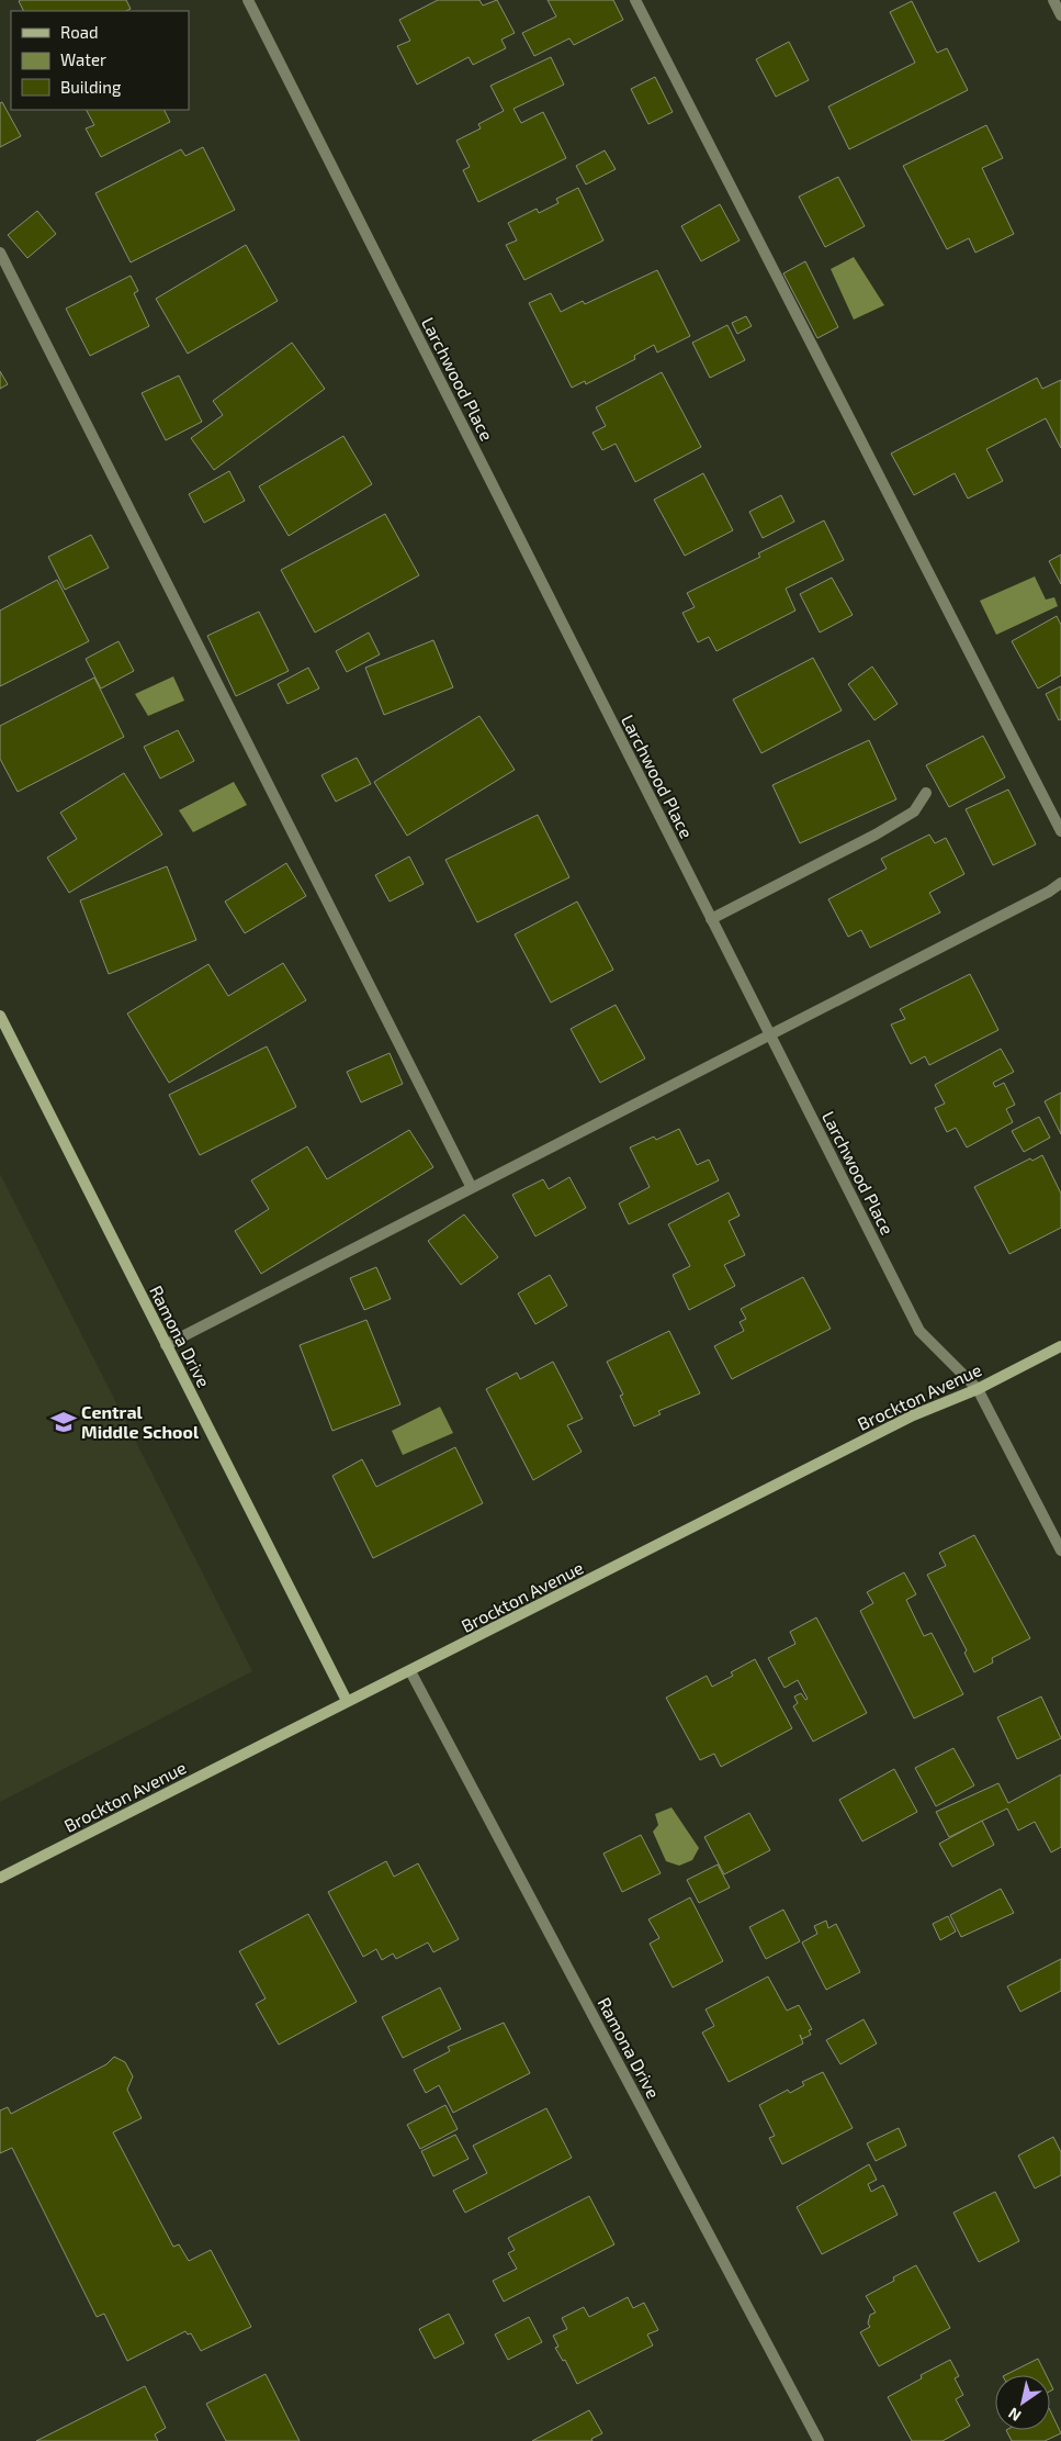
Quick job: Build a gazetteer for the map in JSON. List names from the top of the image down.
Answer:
{
  "streets": {
    "main road": ["Ramona Drive", "Brockton Avenue"],
    "street": ["Larchwood Place"]
  },
  "crossings": [
    ["Larchwood Place", "Brockton Avenue"],
    ["Ramona Drive", "Brockton Avenue"]
  ],
  "places": {
    "school or university": ["Central Middle School"]
  },
  "legend": ["Road", "Water", "Building"],
  "north": "bottom left"
}
